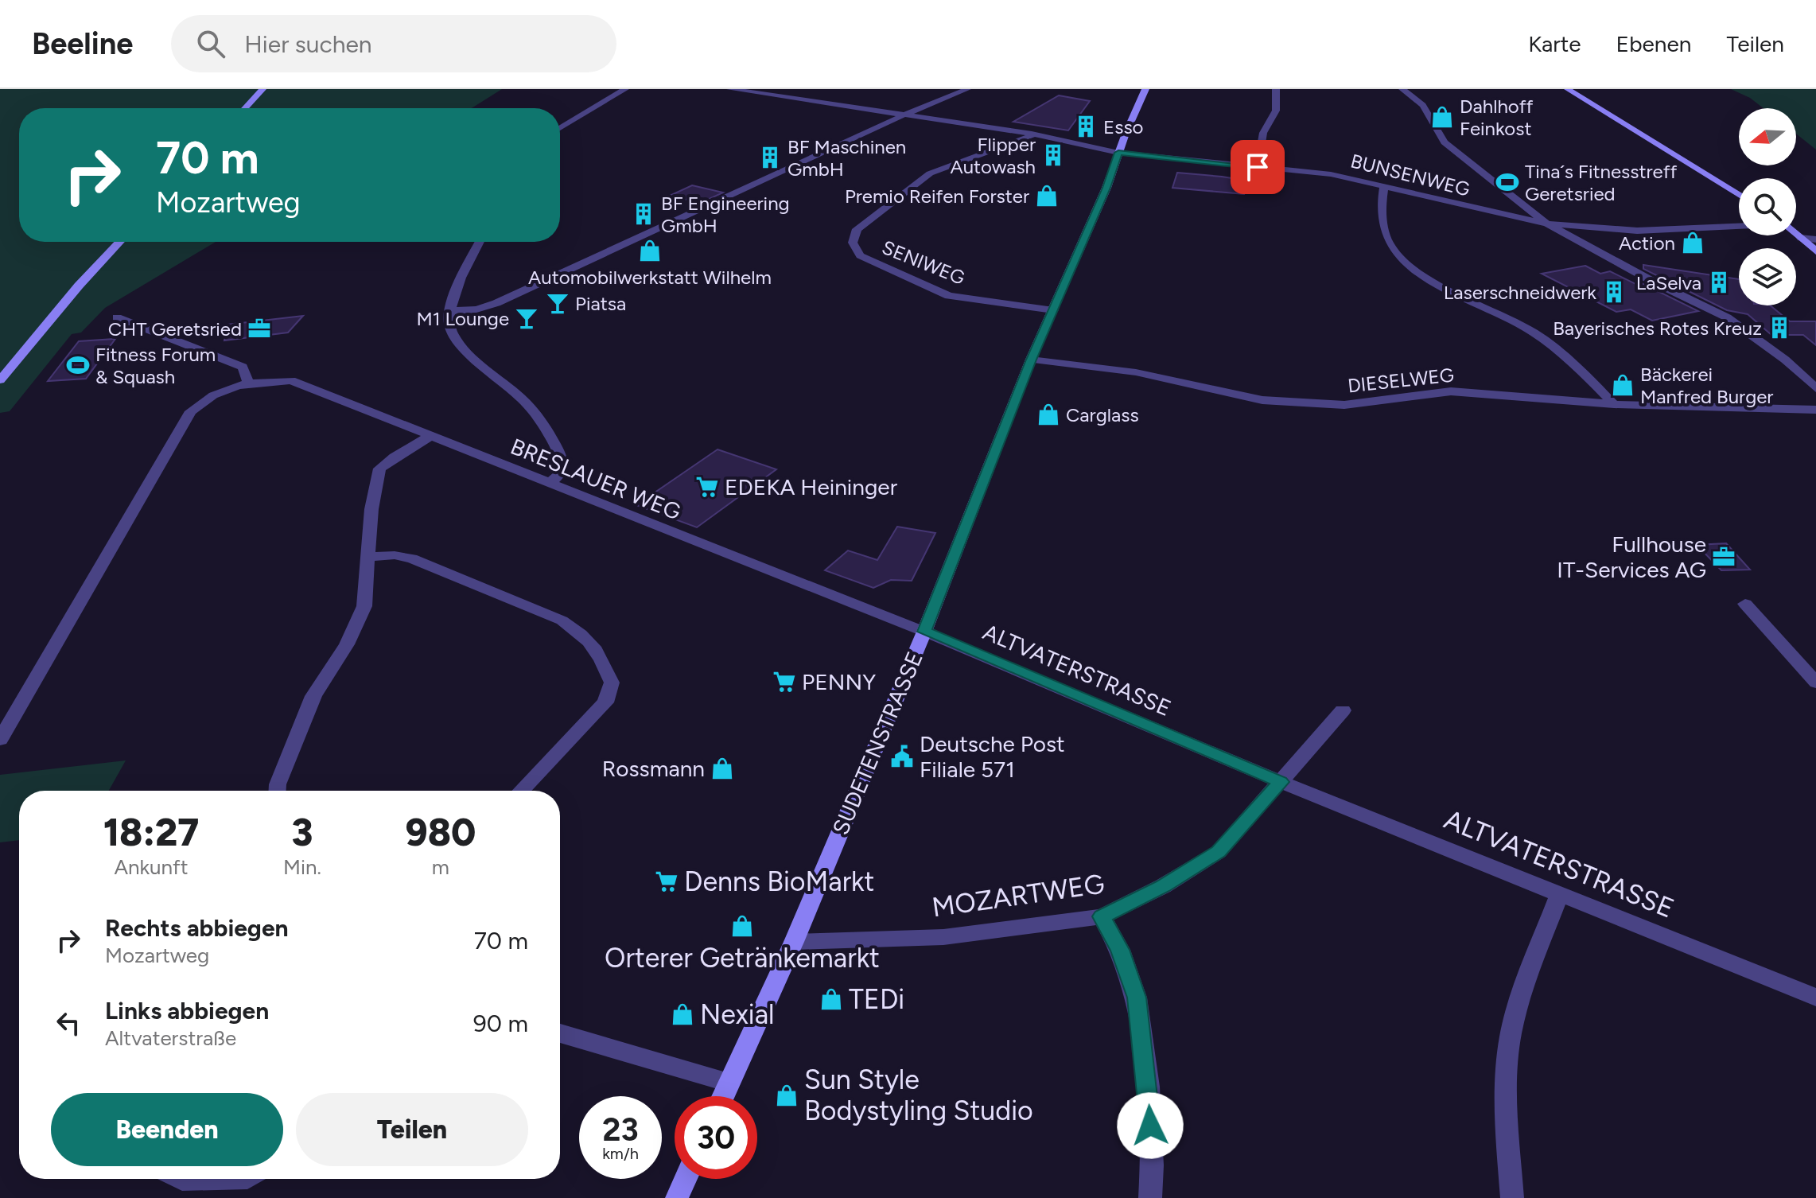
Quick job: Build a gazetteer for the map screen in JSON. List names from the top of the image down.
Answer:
{
  "streets": {
    "street": [
      "BUNSENWEG",
      "SENIWEG",
      "DIESELWEG",
      "BRESLAUER WEG",
      "ALTVATERSTRASSE",
      "SUDETENSTRASSE",
      "MOZARTWEG"
    ]
  },
  "crossings": [
    ["BUNSENWEG", "SENIWEG"],
    ["BUNSENWEG", "SUDETENSTRASSE"],
    ["SENIWEG", "SUDETENSTRASSE"],
    ["DIESELWEG", "SUDETENSTRASSE"],
    ["BRESLAUER WEG", "ALTVATERSTRASSE"],
    ["BRESLAUER WEG", "SUDETENSTRASSE"],
    ["ALTVATERSTRASSE", "SUDETENSTRASSE"],
    ["ALTVATERSTRASSE", "MOZARTWEG"],
    ["SUDETENSTRASSE", "MOZARTWEG"]
  ],
  "places": {
    "shop": [
      "Dahlhoff Feinkost",
      "Premio Reifen Forster",
      "Action",
      "Automobilwerkstatt Wilhelm",
      "Bäckerei Manfred Burger",
      "Carglass",
      "Rossmann",
      "Orterer Getränkemarkt",
      "TEDi",
      "Nexial",
      "Sun Style Bodystyling Studio"
    ],
    "building": [
      "Esso",
      "Flipper Autowash",
      "BF Maschinen GmbH",
      "BF Engineering GmbH",
      "LaSelva",
      "Laserschneidwerk",
      "Bayerisches Rotes Kreuz"
    ],
    "sports": ["Tina´s Fitnesstreff Geretsried", "Fitness Forum & Squash"],
    "bar": ["Piatsa", "M1 Lounge"],
    "office": ["CHT Geretsried", "Fullhouse IT-Services AG"],
    "supermarket": ["EDEKA Heininger", "PENNY", "Denns BioMarkt"],
    "public building": ["Deutsche Post Filiale 571"]
  },
  "north": "left",
  "page": {
    "header": "Beeline",
    "search": "Hier suchen",
    "nav": ["Karte", "Ebenen", "Teilen"],
    "turn": ["70 m", "Mozartweg"],
    "eta": [
      "18:27",
      "Ankunft",
      "3",
      "Min.",
      "980",
      "m"
    ],
    "list": [
      {
        "name": "Rechts abbiegen",
        "note": "Mozartweg",
        "value": "70 m"
      },
      {
        "name": "Links abbiegen",
        "note": "Altvaterstraße",
        "value": "90 m"
      }
    ],
    "buttons": ["Beenden", "Teilen"],
    "speed": "23 km/h",
    "limit": "30"
  }
}
